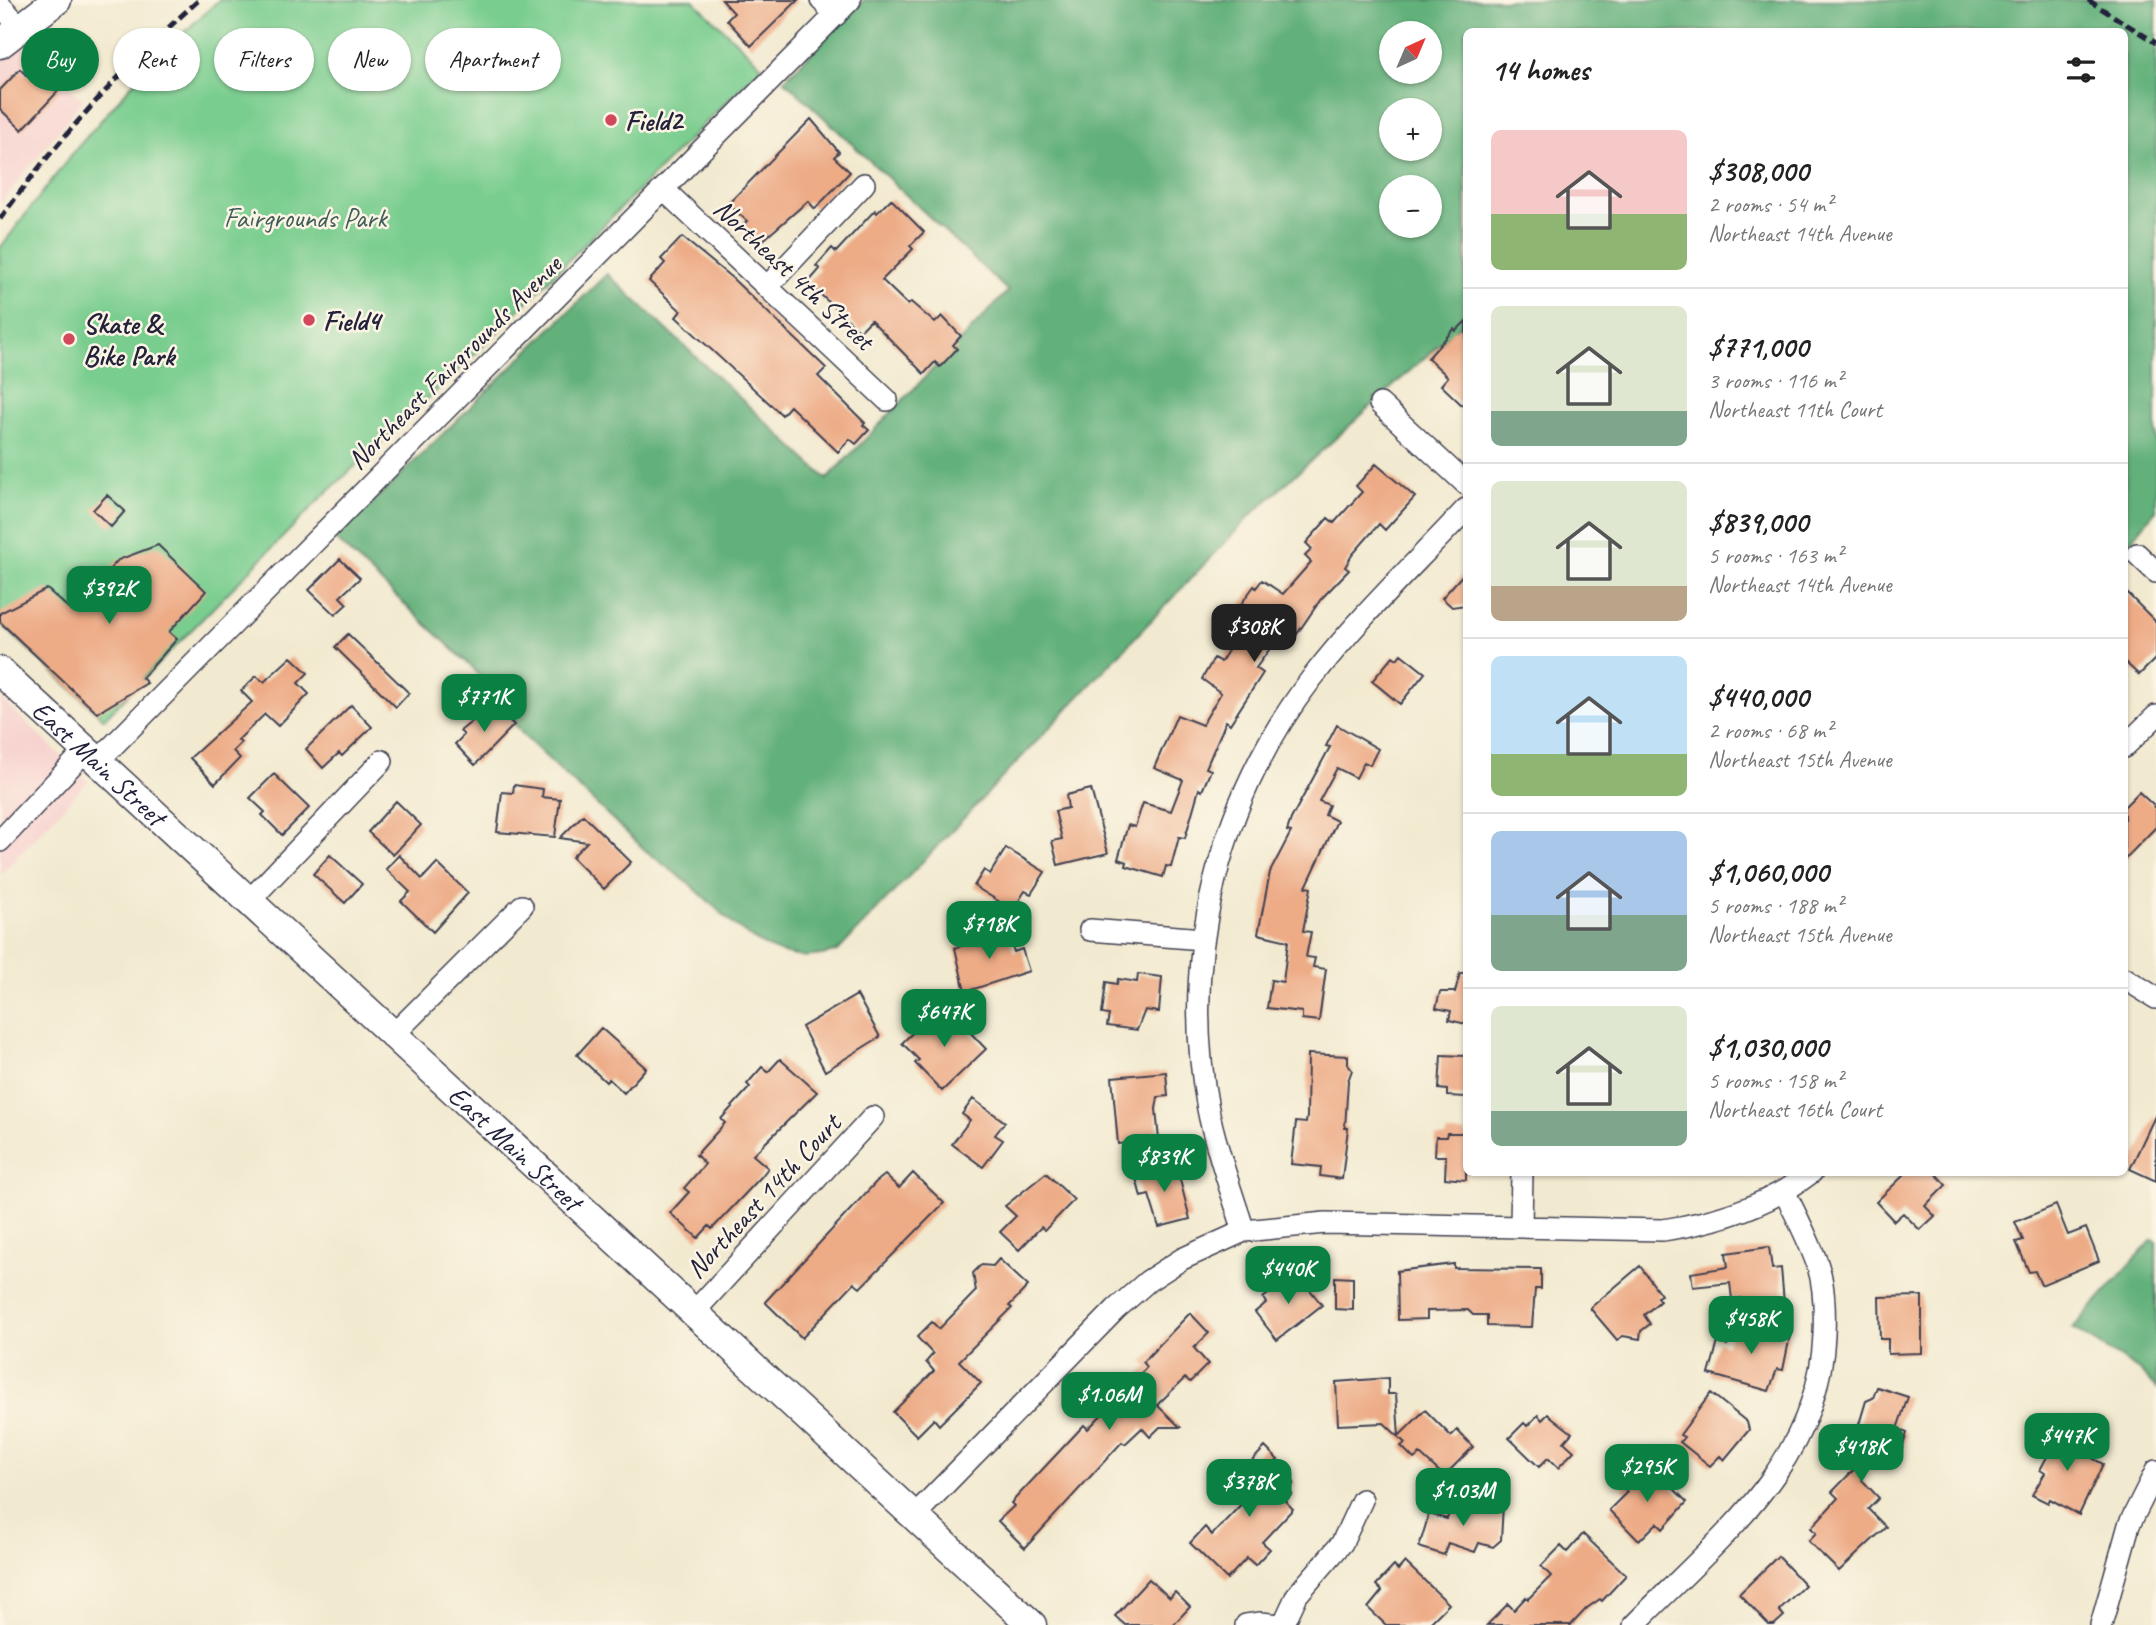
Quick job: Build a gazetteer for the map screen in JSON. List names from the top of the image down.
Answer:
{
  "streets": {
    "main road": ["East Main Street"],
    "street": ["Northeast 4th Street", "Northeast Fairgrounds Avenue", "Northeast 14th Court"]
  },
  "crossings": [
    ["Northeast 4th Street", "Northeast Fairgrounds Avenue"],
    ["Northeast Fairgrounds Avenue", "East Main Street"],
    ["East Main Street", "Northeast 14th Court"]
  ],
  "parks": ["Fairgrounds Park"],
  "places": ["Field2", "Field4", "Skate & Bike Park"],
  "north": "top right",
  "page": {
    "map_buttons": ["+", "−"],
    "chip": [
      "Buy",
      "Rent",
      "Filters",
      "New",
      "Apartment"
    ],
    "heading": "14 homes",
    "list": [
      {
        "name": "$308,000",
        "note": "2 rooms · 54 m² · Northeast 14th Avenue"
      },
      {
        "name": "$771,000",
        "note": "3 rooms · 116 m² · Northeast 11th Court"
      },
      {
        "name": "$839,000",
        "note": "5 rooms · 163 m² · Northeast 14th Avenue"
      },
      {
        "name": "$440,000",
        "note": "2 rooms · 68 m² · Northeast 15th Avenue"
      },
      {
        "name": "$1,060,000",
        "note": "5 rooms · 188 m² · Northeast 15th Avenue"
      },
      {
        "name": "$1,030,000",
        "note": "5 rooms · 158 m² · Northeast 16th Court"
      }
    ],
    "price": [
      "$392K",
      "$308K",
      "$771K",
      "$718K",
      "$647K",
      "$839K",
      "$440K",
      "$458K",
      "$1.06M",
      "$447K",
      "$418K",
      "$295K",
      "$378K",
      "$1.03M"
    ]
  }
}
